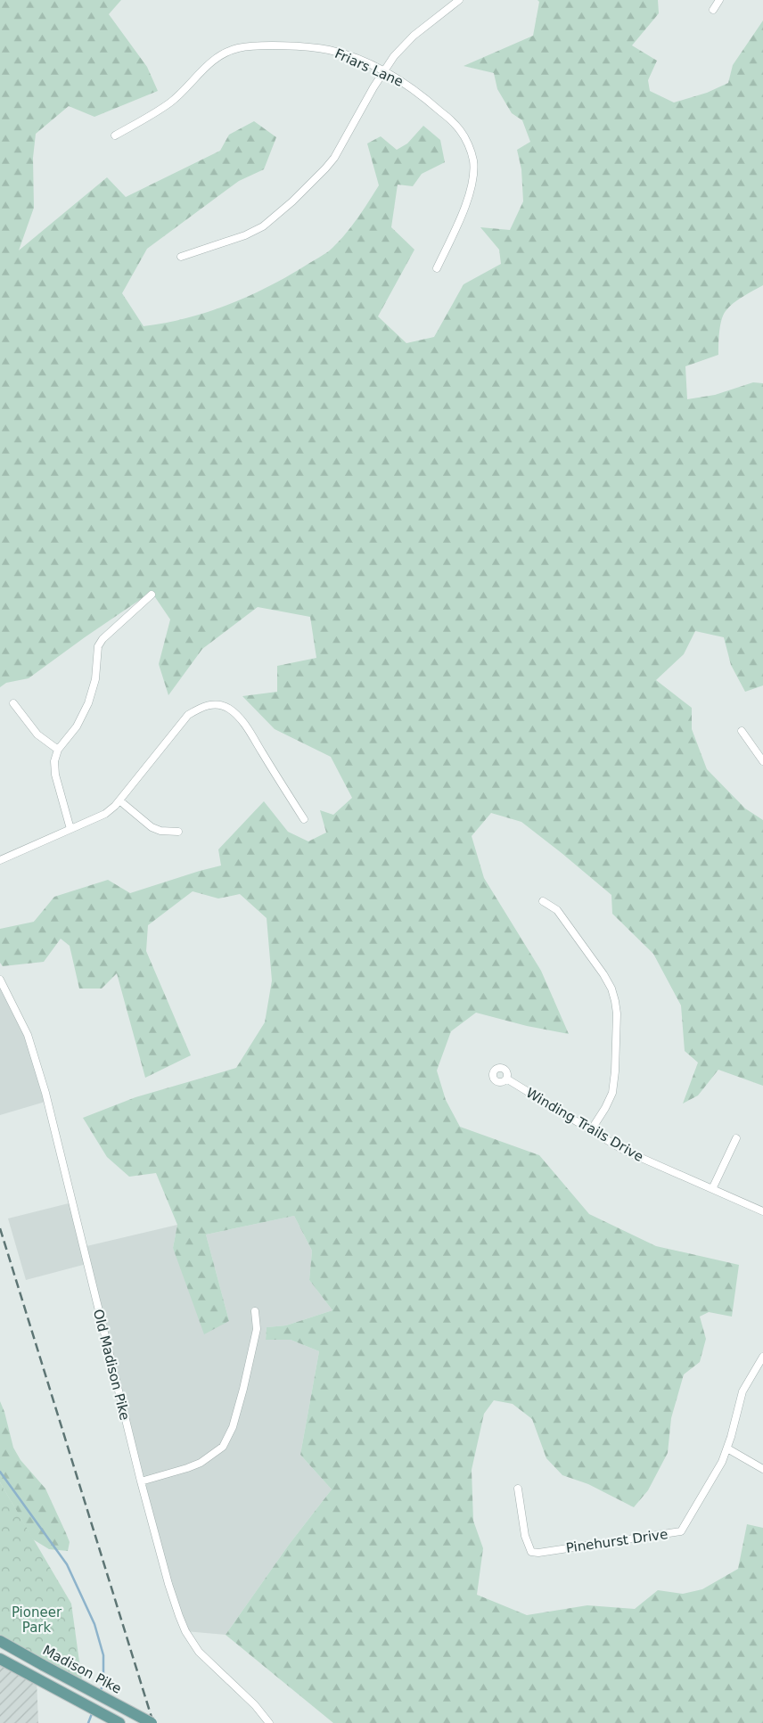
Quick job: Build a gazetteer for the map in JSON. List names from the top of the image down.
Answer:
{
  "streets": {
    "main road": ["Madison Pike"],
    "street": [
      "Friars Lane",
      "Winding Trails Drive",
      "Old Madison Pike",
      "Pinehurst Drive"
    ]
  },
  "parks": ["Pioneer Park"]
}
